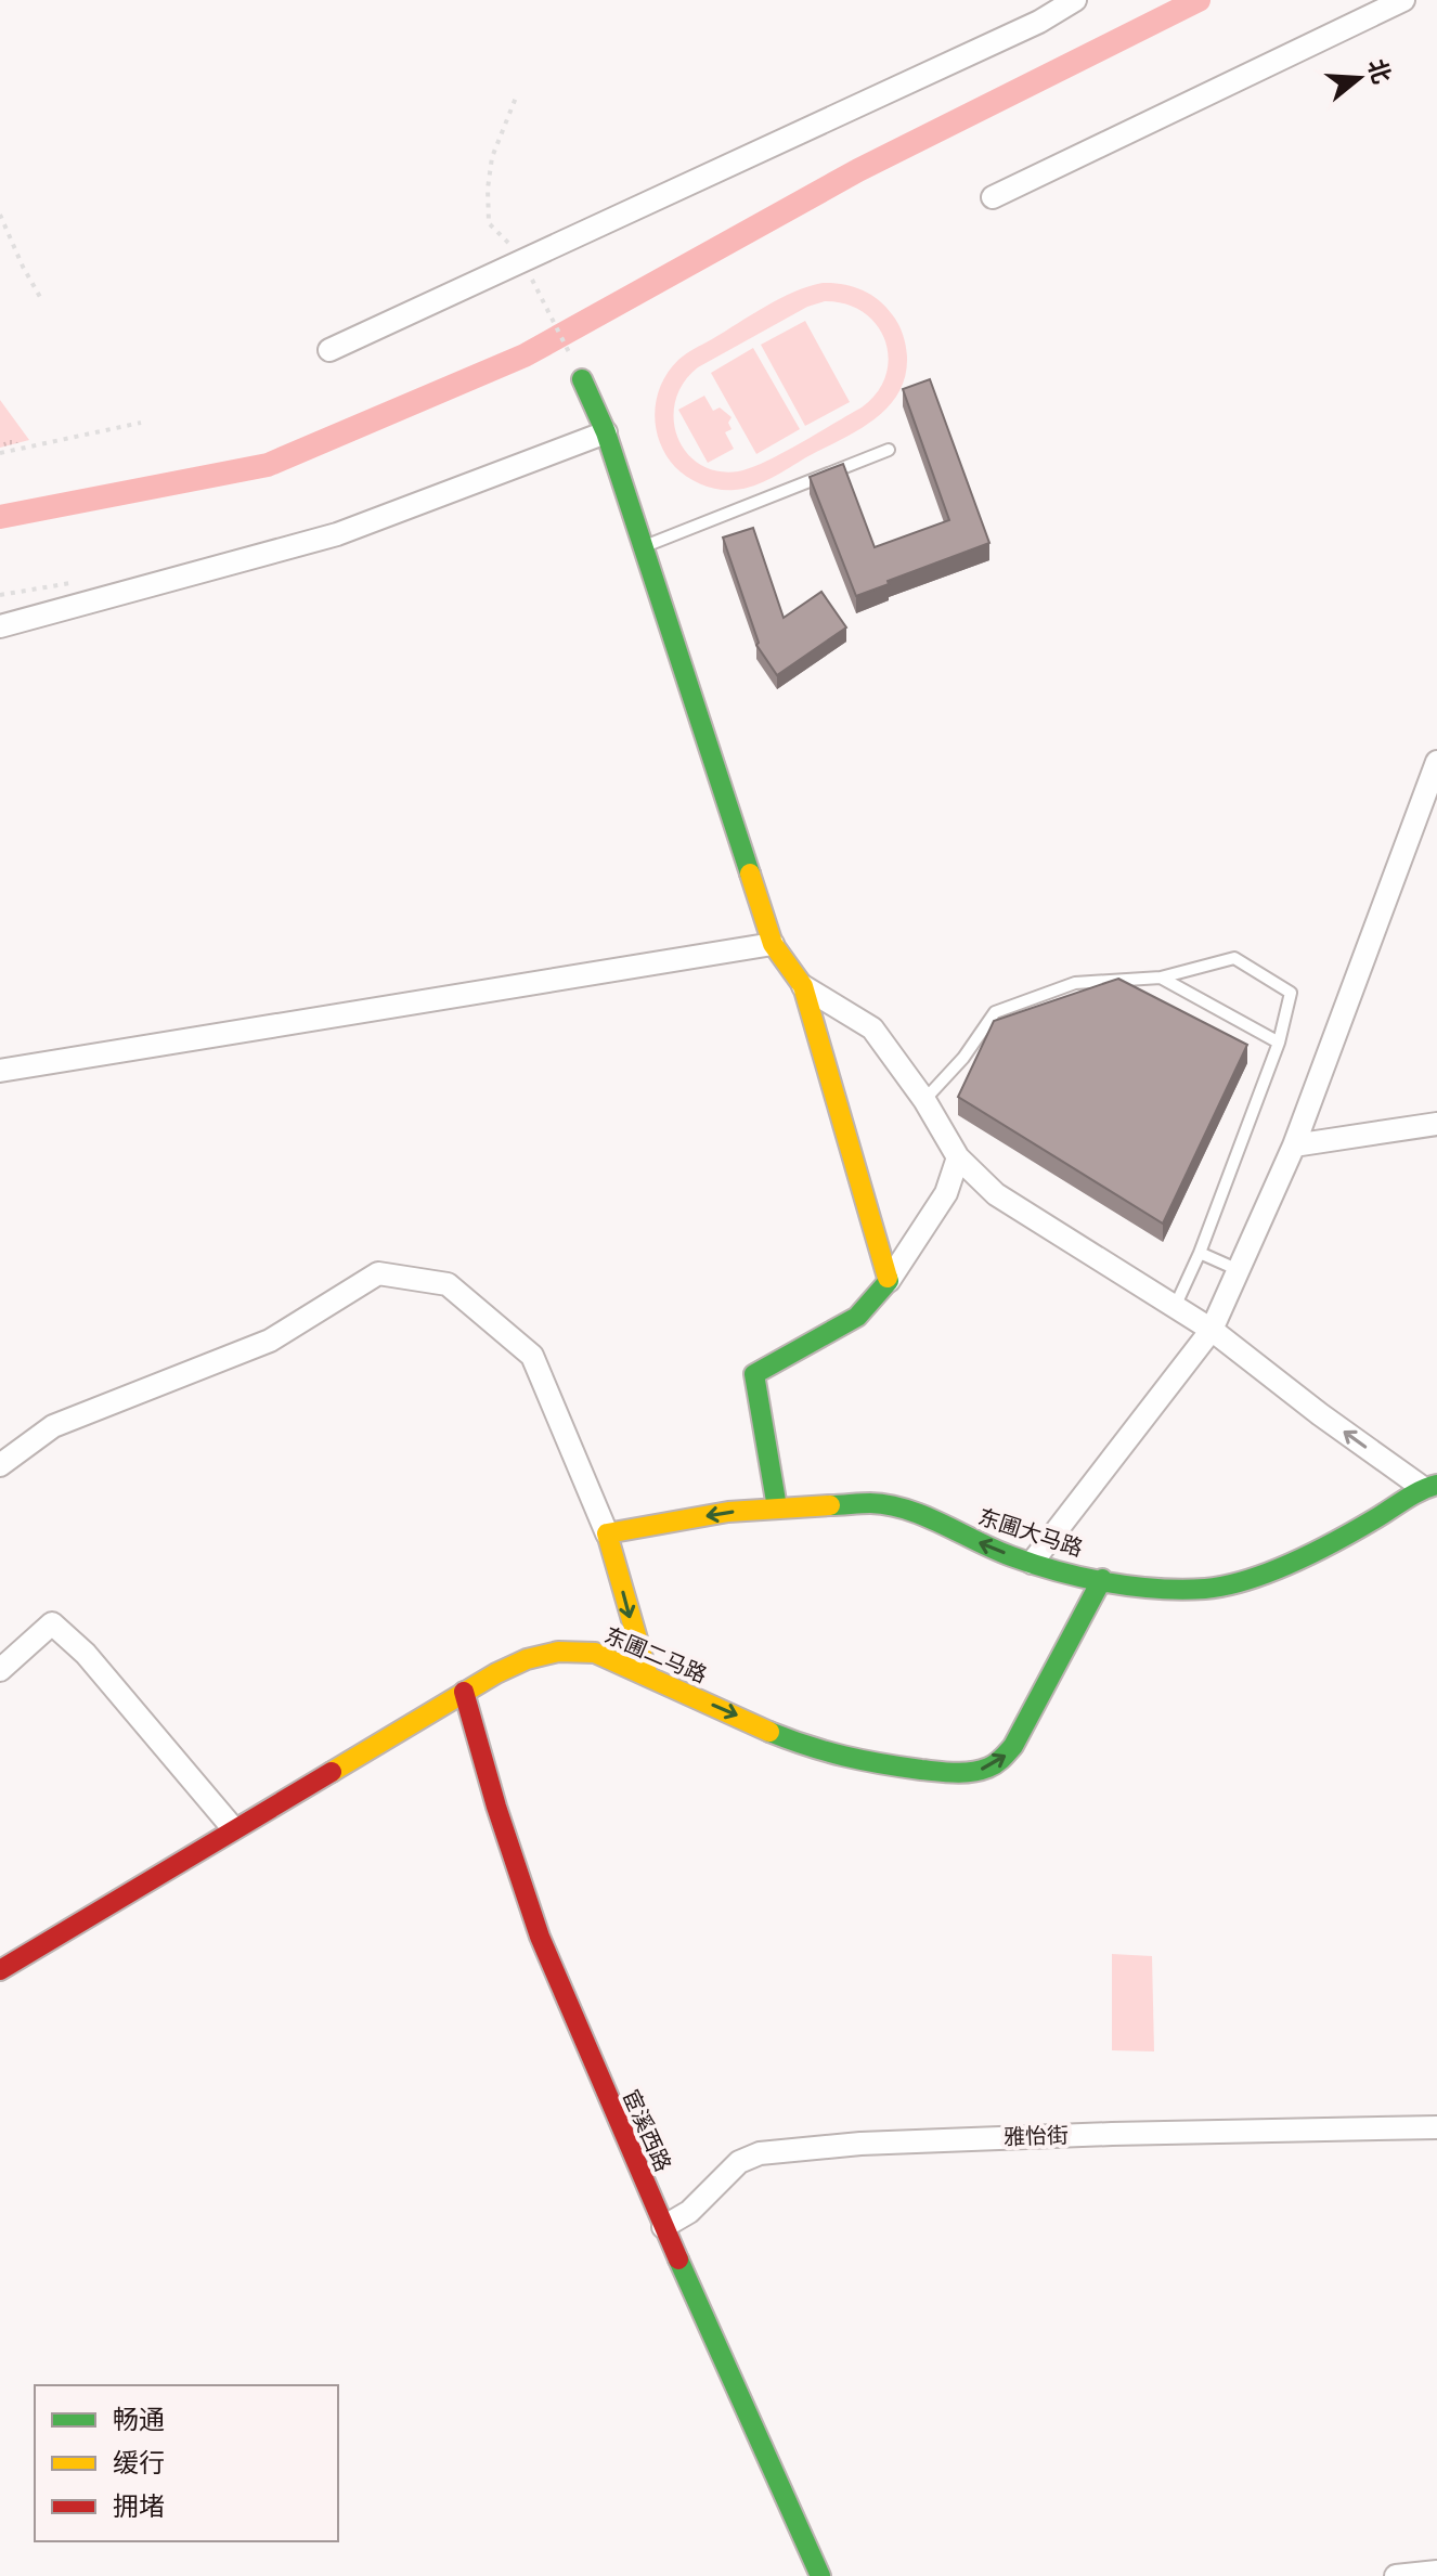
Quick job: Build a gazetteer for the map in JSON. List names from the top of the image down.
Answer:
{
  "streets": {
    "street": [
      "东圃大马路",
      "东圃二马路",
      "宦溪西路",
      "雅怡街"
    ]
  },
  "crossings": [
    ["东圃大马路", "东圃二马路"],
    ["东圃二马路", "宦溪西路"],
    ["宦溪西路", "雅怡街"]
  ],
  "one_way": ["东圃大马路"],
  "legend": ["畅通", "缓行", "拥堵"],
  "north": "right"
}
